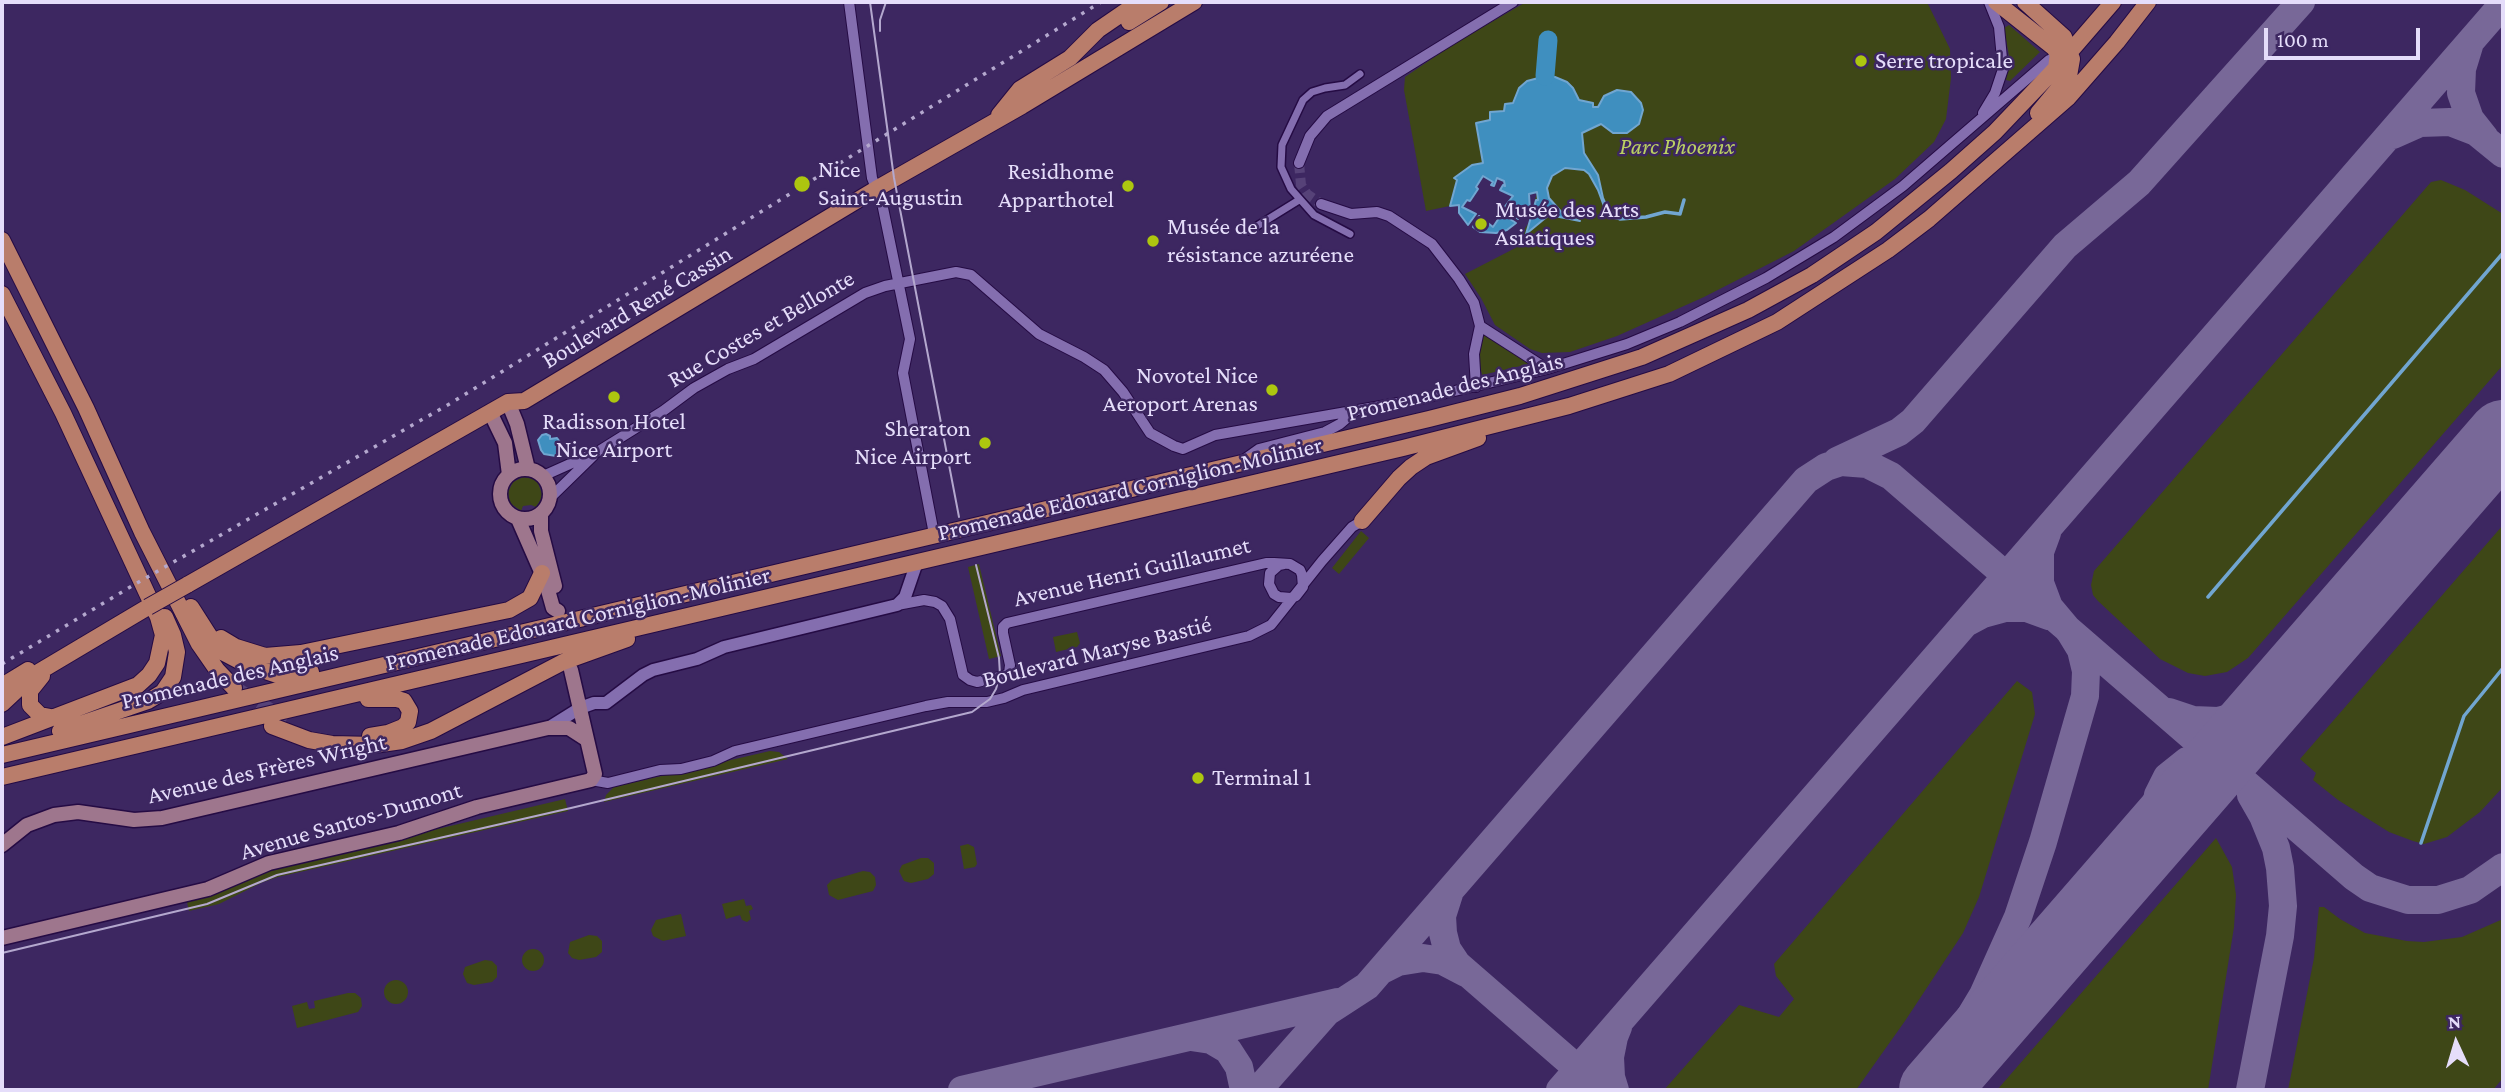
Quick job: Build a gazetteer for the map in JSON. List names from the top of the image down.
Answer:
{
  "streets": {
    "main road": [
      "Boulevard René Cassin",
      "Promenade des Anglais",
      "Promenade Edouard Corniglion-Molinier",
      "Avenue des Frères Wright",
      "Avenue Santos-Dumont"
    ],
    "street": ["Rue Costes et Bellonte", "Avenue Henri Guillaumet", "Boulevard Maryse Bastié"]
  },
  "crossings": [
    ["Avenue Henri Guillaumet", "Boulevard Maryse Bastié"],
    ["Avenue Henri Guillaumet", "Avenue des Frères Wright"],
    ["Boulevard Maryse Bastié", "Avenue Santos-Dumont"]
  ],
  "parks": ["Parc Phoenix"],
  "places": [
    "Serre tropicale",
    "Nice Saint-Augustin",
    "Residhome Apparthotel",
    "Musée des Arts Asiatiques",
    "Musée de la résistance azuréene",
    "Novotel Nice Aeroport Arenas",
    "Radisson Hotel Nice Airport",
    "Sheraton Nice Airport",
    "Terminal 1"
  ],
  "scale_bar": "100 m",
  "north": "top"
}
